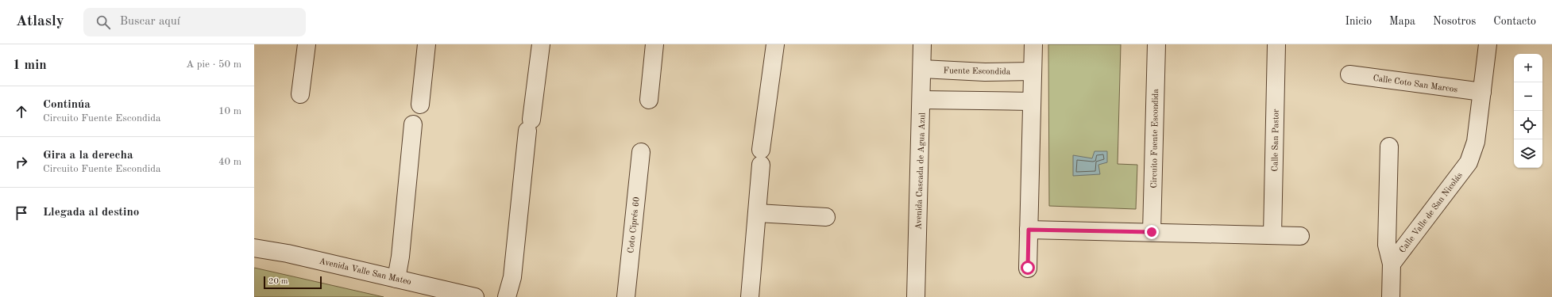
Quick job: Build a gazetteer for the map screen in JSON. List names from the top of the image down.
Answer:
{
  "streets": {
    "street": [
      "Fuente Escondida",
      "Calle Coto San Marcos",
      "Circuito Fuente Escondida",
      "Calle San Pastor",
      "Avenida Cascada de Agua Azul",
      "Calle Valle de San Nicolás",
      "Coto Ciprés 60",
      "Avenida Valle San Mateo"
    ]
  },
  "crossings": [
    ["Fuente Escondida", "Avenida Cascada de Agua Azul"],
    ["Calle Coto San Marcos", "Calle Valle de San Nicolás"]
  ],
  "scale_bar": "20 m",
  "page": {
    "header": "Atlasly",
    "search": "Buscar aquí",
    "nav": [
      "Inicio",
      "Mapa",
      "Nosotros",
      "Contacto"
    ],
    "heading": ["1 min", "A pie · 50 m"],
    "map_buttons": ["+", "−"],
    "list": [
      ["Continúa", "Circuito Fuente Escondida", "10 m"],
      ["Gira a la derecha", "Circuito Fuente Escondida", "40 m"],
      "Llegada al destino"
    ],
    "scale": "20 m"
  }
}
